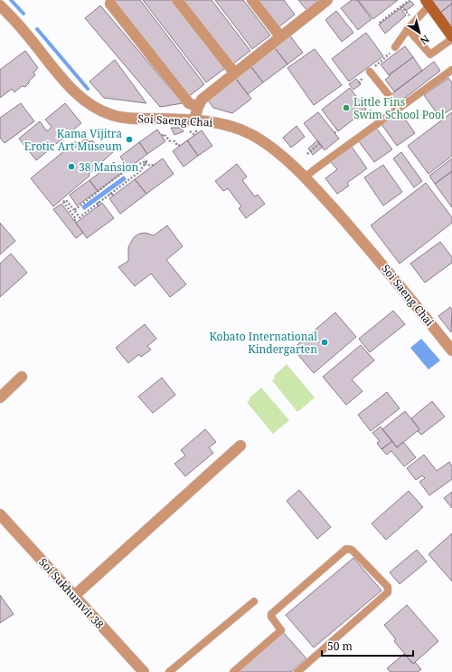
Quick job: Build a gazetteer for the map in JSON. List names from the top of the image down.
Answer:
{
  "streets": {
    "street": ["Soi Saeng Chai", "Soi Sukhumvit 38"]
  },
  "places": [
    "Little Fins Swim School Pool",
    "Kama Vijitra Erotic Art Museum",
    "38 Mansion",
    "Kobato International Kindergarten"
  ],
  "scale_bar": "50 m",
  "north": "bottom right"
}
